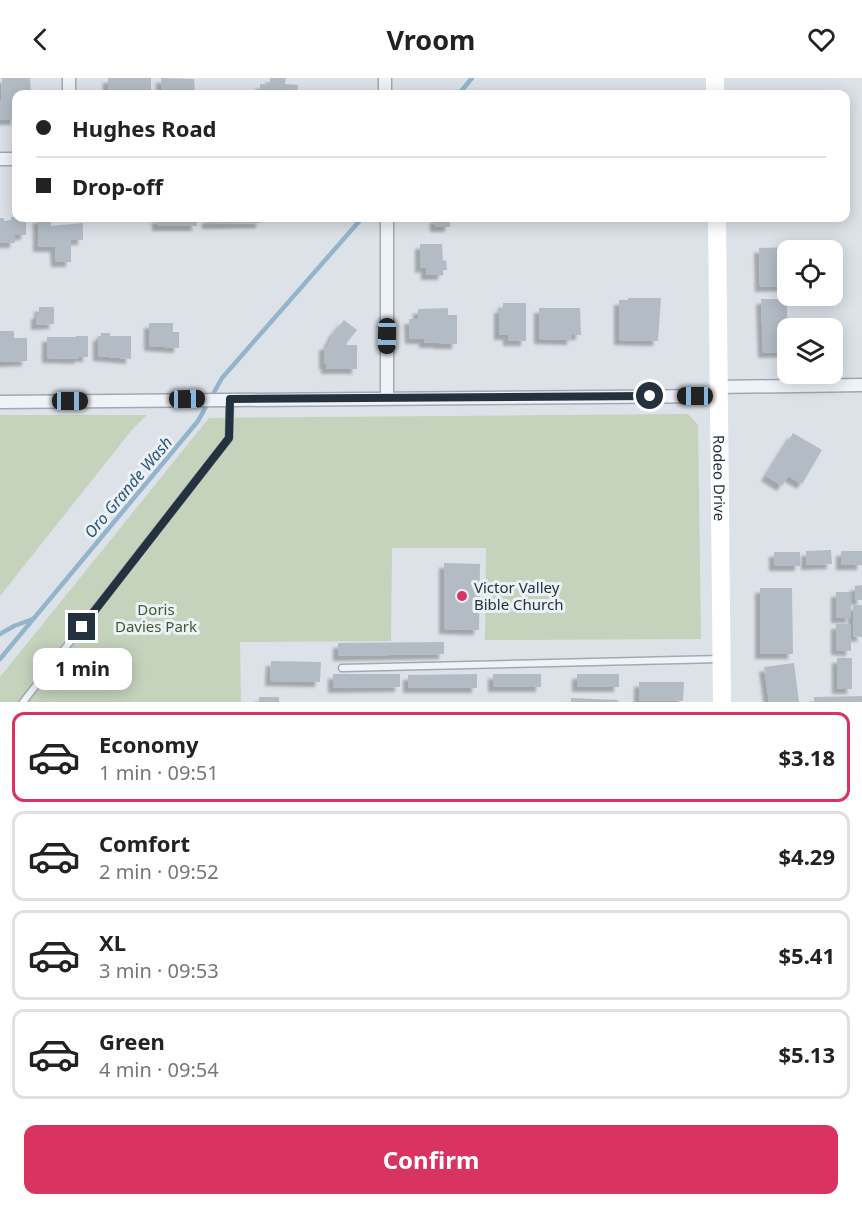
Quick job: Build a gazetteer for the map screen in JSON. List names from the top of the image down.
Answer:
{
  "streets": {
    "street": ["Rodeo Drive"]
  },
  "water": ["Oro Grande Wash"],
  "parks": ["Doris Davies Park"],
  "places": ["Victor Valley Bible Church"],
  "page": {
    "header": "Vroom",
    "banner": ["Hughes Road", "Drop-off"],
    "bubble": "1 min",
    "list": [
      {
        "name": "Economy",
        "note": "1 min · 09:51",
        "value": "$3.18"
      },
      {
        "name": "Comfort",
        "note": "2 min · 09:52",
        "value": "$4.29"
      },
      {
        "name": "XL",
        "note": "3 min · 09:53",
        "value": "$5.41"
      },
      {
        "name": "Green",
        "note": "4 min · 09:54",
        "value": "$5.13"
      }
    ],
    "buttons": "Confirm"
  }
}
